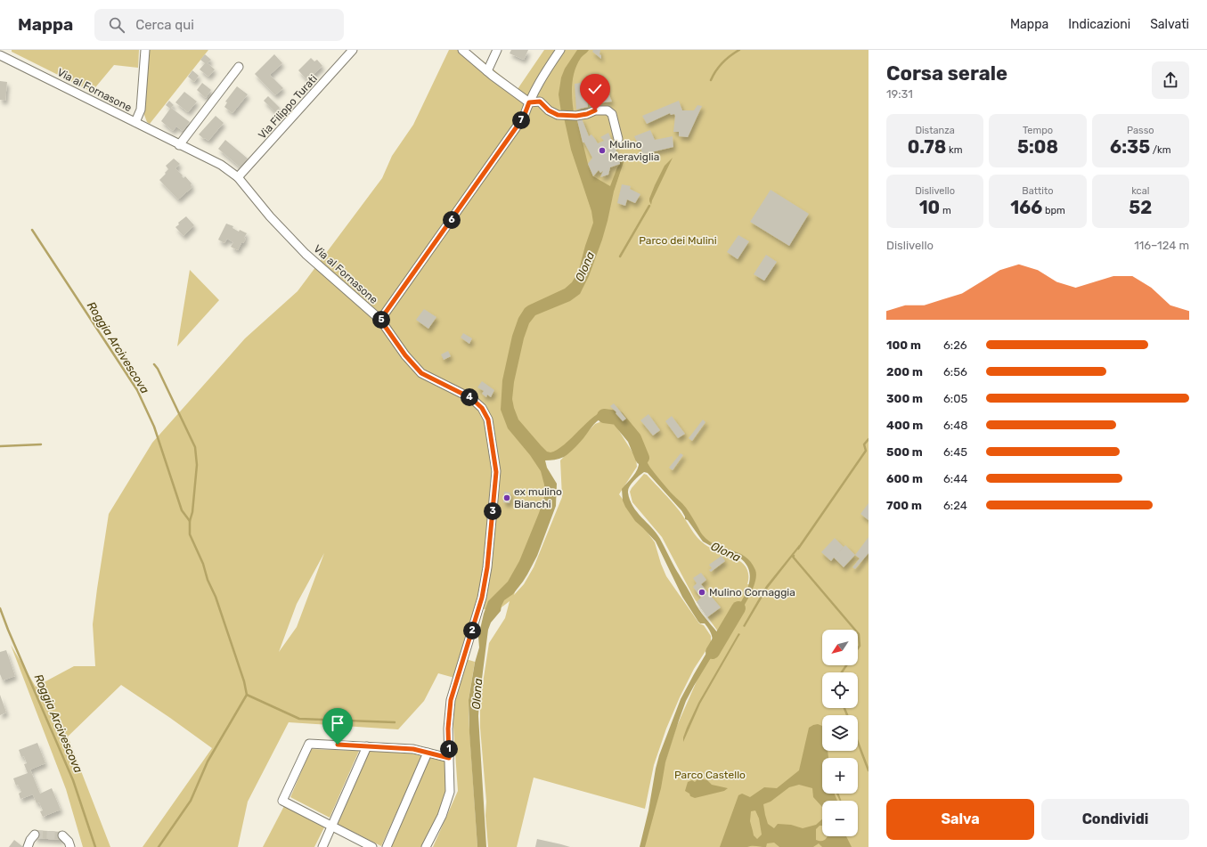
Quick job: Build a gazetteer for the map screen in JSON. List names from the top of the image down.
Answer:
{
  "streets": {
    "street": ["Via al Fornasone", "Via Filippo Turati"]
  },
  "crossings": [
    ["Via al Fornasone", "Via Filippo Turati"]
  ],
  "water": ["Olona", "Roggia Arcivescova"],
  "parks": ["Parco dei Mulini", "Parco Castello"],
  "places": ["Mulino Meraviglia", "ex mulino Bianchi", "Mulino Cornaggia"],
  "north": "bottom left",
  "page": {
    "header": "Mappa",
    "search": "Cerca qui",
    "nav": ["Mappa", "Indicazioni", "Salvati"],
    "heading": ["Corsa serale", "19:31"],
    "stats": [
      ["Distanza", "0.78 km"],
      ["Tempo", "5:08"],
      ["Passo", "6:35 /km"],
      ["Dislivello", "10 m"],
      ["Battito", "166 bpm"],
      ["kcal", "52"]
    ],
    "pins": [
      "7",
      "6",
      "5",
      "4",
      "3",
      "2",
      "1"
    ],
    "chart": ["Dislivello", "116–124 m"],
    "list": [
      {
        "name": "100 m",
        "note": "6:26"
      },
      {
        "name": "200 m",
        "note": "6:56"
      },
      {
        "name": "300 m",
        "note": "6:05"
      },
      {
        "name": "400 m",
        "note": "6:48"
      },
      {
        "name": "500 m",
        "note": "6:45"
      },
      {
        "name": "600 m",
        "note": "6:44"
      },
      {
        "name": "700 m",
        "note": "6:24"
      }
    ],
    "map_buttons": ["+", "−"],
    "buttons": ["Salva", "Condividi"]
  }
}
